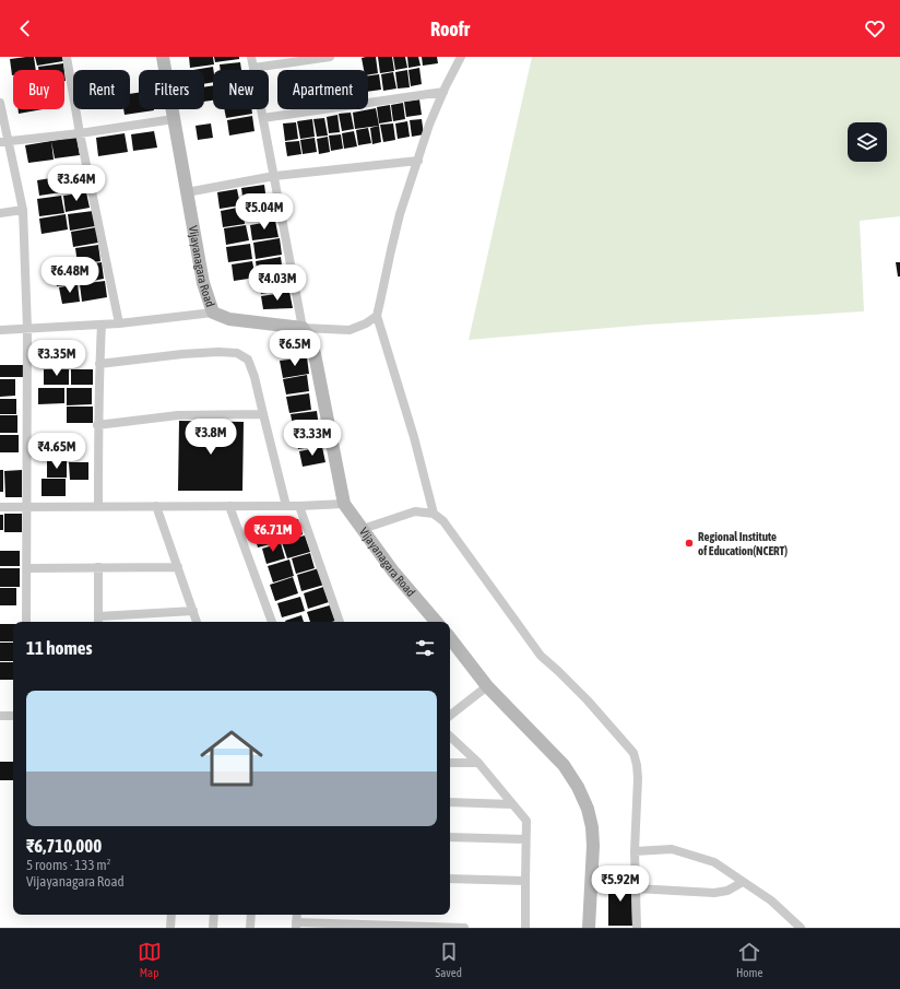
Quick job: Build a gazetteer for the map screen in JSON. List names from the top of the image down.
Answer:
{
  "streets": {
    "street": ["Vijayanagara Road"]
  },
  "places": ["Regional Institute of Education(NCERT)"],
  "page": {
    "header": "Roofr",
    "chip": [
      "Buy",
      "Rent",
      "Filters",
      "New",
      "Apartment"
    ],
    "price": [
      "₹3.64M",
      "₹5.04M",
      "₹6.48M",
      "₹4.03M",
      "₹6.5M",
      "₹3.35M",
      "₹3.8M",
      "₹3.33M",
      "₹4.65M",
      "₹6.71M",
      "₹5.92M"
    ],
    "heading": "11 homes",
    "list": [
      {
        "name": "₹6,710,000",
        "note": "5 rooms · 133 m² · Vijayanagara Road"
      }
    ],
    "tabs": ["Map", "Saved", "Home"]
  }
}
